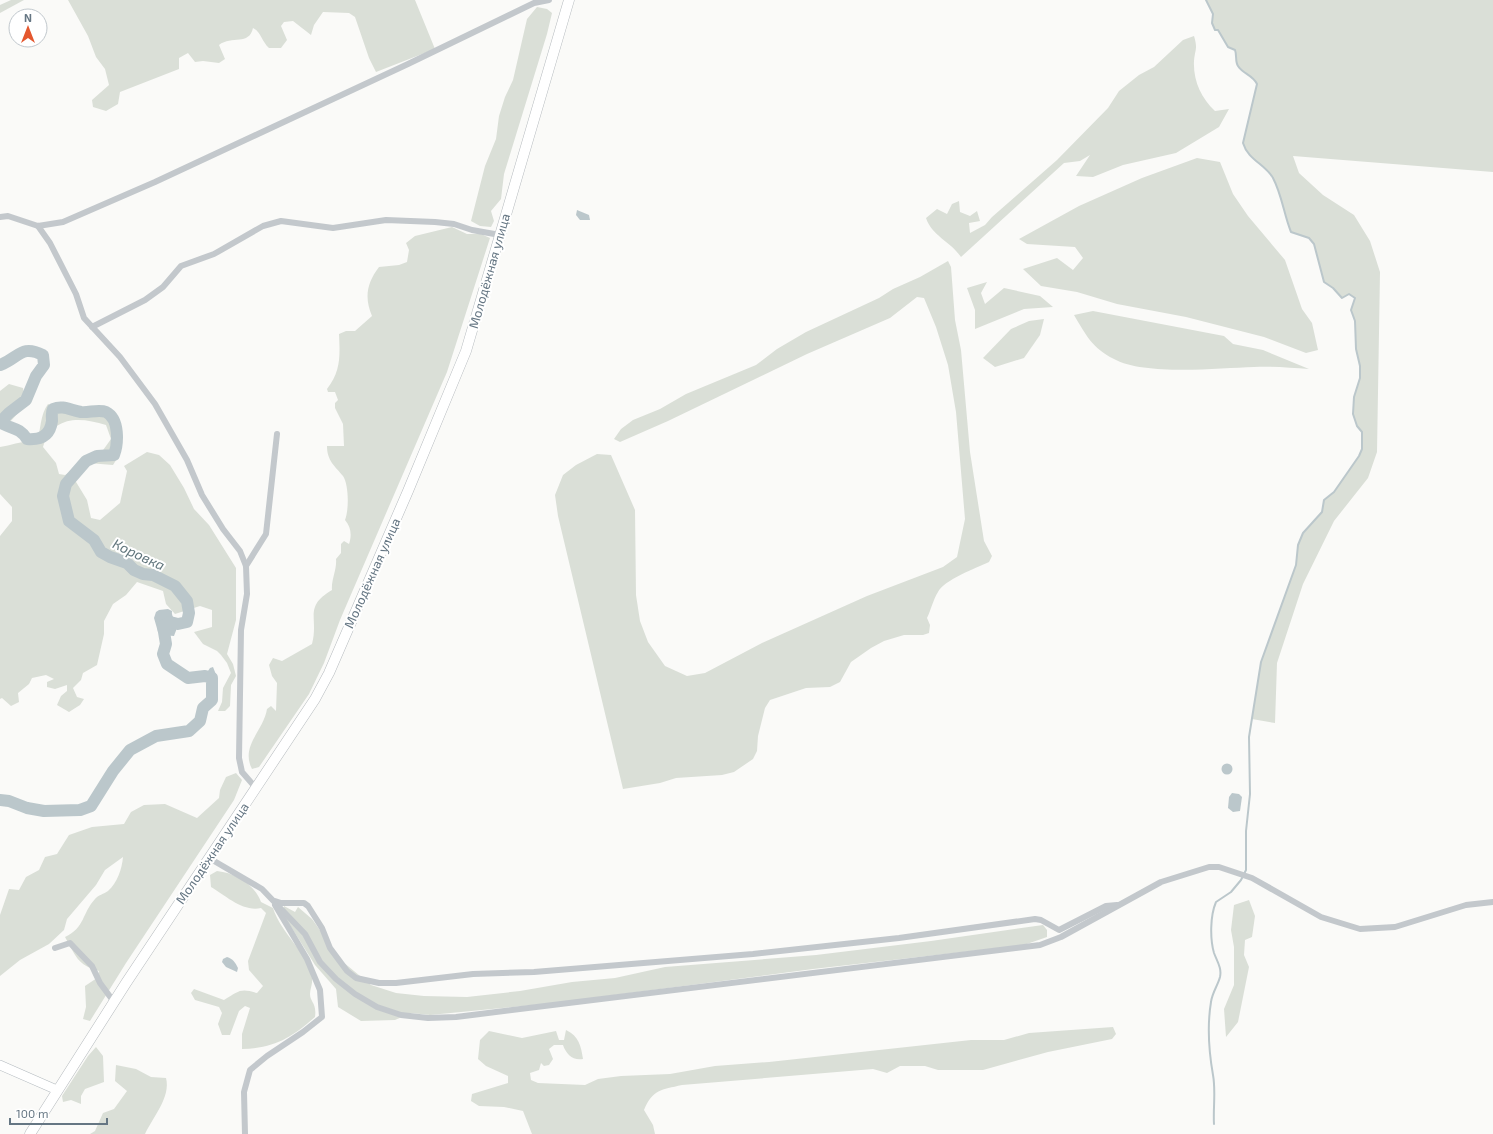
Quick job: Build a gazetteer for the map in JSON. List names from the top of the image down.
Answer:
{
  "streets": {
    "main road": ["Молодёжная улица"]
  },
  "water": ["Коровка"],
  "scale_bar": "100 m",
  "north": "top"
}
